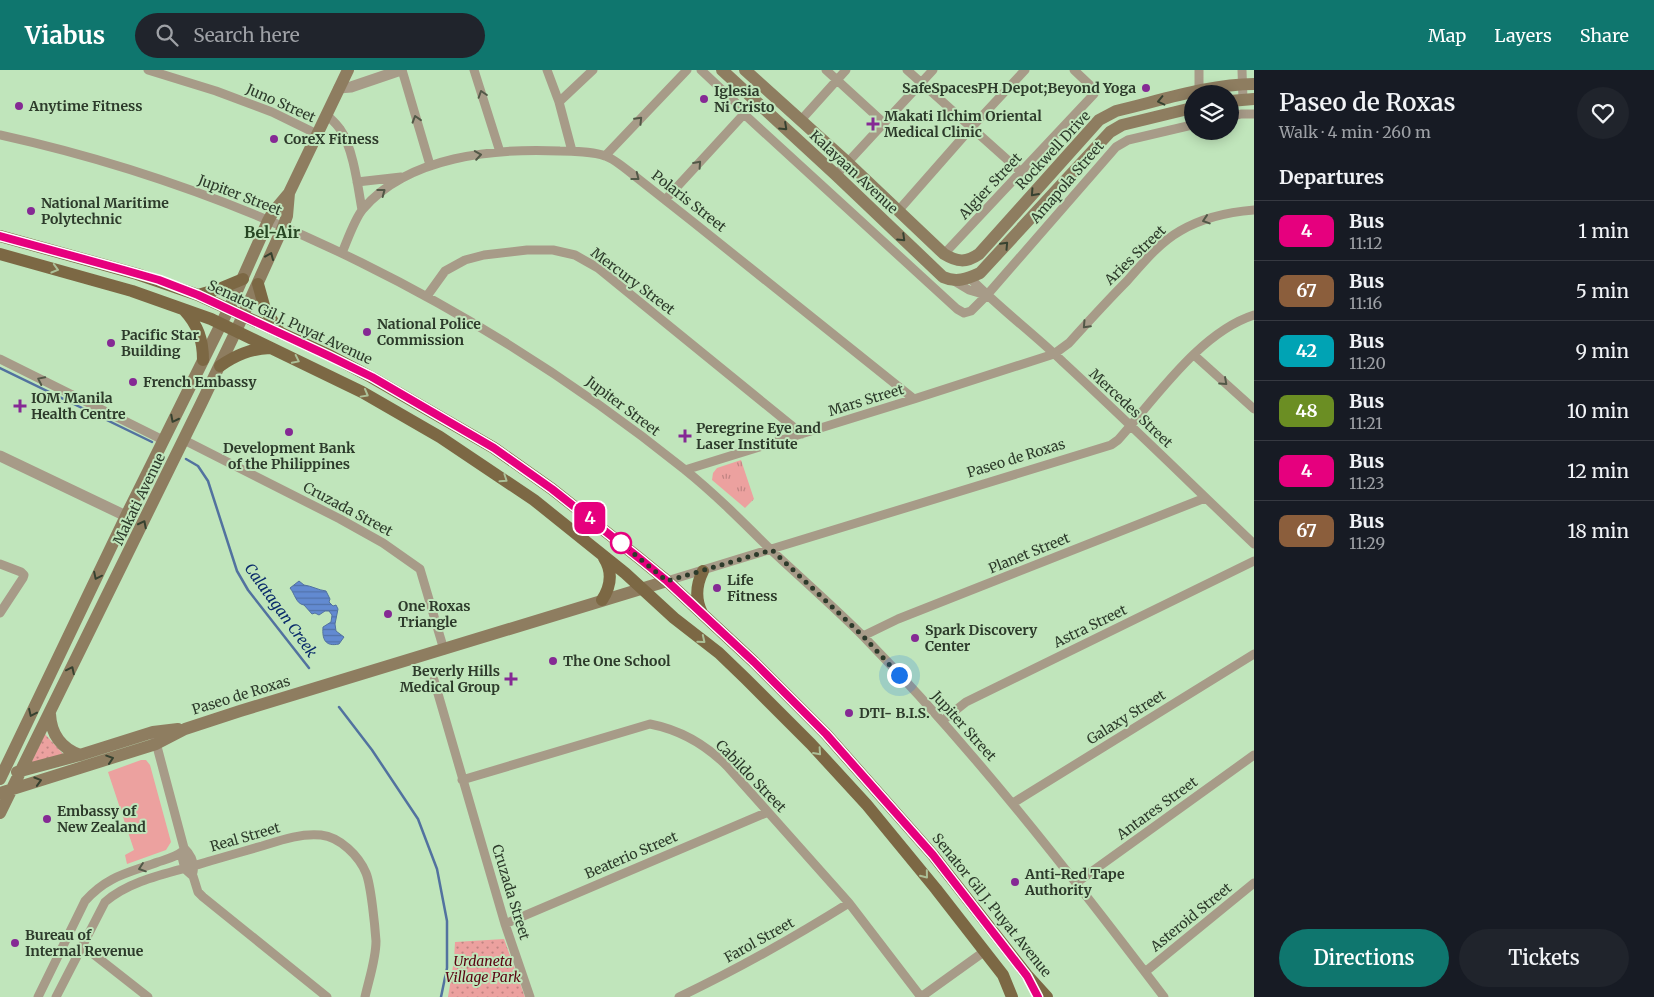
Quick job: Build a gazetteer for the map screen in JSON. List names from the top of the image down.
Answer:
{
  "streets": {
    "main road": [
      "Rockwell Drive",
      "Kalayaan Avenue",
      "Senator Gil J. Puyat Avenue",
      "Paseo de Roxas",
      "Makati Avenue"
    ],
    "street": [
      "Juno Street",
      "Amapola Street",
      "Algier Street",
      "Jupiter Street",
      "Polaris Street",
      "Aries Street",
      "Mercury Street",
      "Mars Street",
      "Mercedes Street",
      "Cruzada Street",
      "Planet Street",
      "Astra Street",
      "Galaxy Street",
      "Cabildo Street",
      "Antares Street",
      "Real Street",
      "Beaterio Street",
      "Asteroid Street",
      "Farol Street"
    ]
  },
  "crossings": [
    ["Juno Street", "Makati Avenue"],
    ["Rockwell Drive", "Kalayaan Avenue"],
    ["Rockwell Drive", "Algier Street"],
    ["Kalayaan Avenue", "Algier Street"],
    ["Kalayaan Avenue", "Mercedes Street"],
    ["Amapola Street", "Mercedes Street"],
    ["Jupiter Street", "Polaris Street"],
    ["Jupiter Street", "Mercury Street"],
    ["Jupiter Street", "Mars Street"],
    ["Jupiter Street", "Paseo de Roxas"],
    ["Jupiter Street", "Makati Avenue"],
    ["Jupiter Street", "Planet Street"],
    ["Jupiter Street", "Astra Street"],
    ["Jupiter Street", "Galaxy Street"],
    ["Jupiter Street", "Antares Street"],
    ["Jupiter Street", "Asteroid Street"],
    ["Polaris Street", "Mars Street"],
    ["Aries Street", "Mars Street"],
    ["Aries Street", "Mercedes Street"],
    ["Mercury Street", "Mars Street"],
    ["Senator Gil J. Puyat Avenue", "Paseo de Roxas"],
    ["Senator Gil J. Puyat Avenue", "Makati Avenue"],
    ["Mars Street", "Mercedes Street"],
    ["Mercedes Street", "Paseo de Roxas"],
    ["Mercedes Street", "Planet Street"],
    ["Paseo de Roxas", "Makati Avenue"],
    ["Paseo de Roxas", "Cruzada Street"],
    ["Makati Avenue", "Cruzada Street"],
    ["Cruzada Street", "Cabildo Street"],
    ["Cruzada Street", "Beaterio Street"],
    ["Cabildo Street", "Beaterio Street"],
    ["Cabildo Street", "Farol Street"]
  ],
  "one_way": ["Aries Street"],
  "districts": ["Bel-Air"],
  "water": ["Calatagan Creek"],
  "parks": ["Urdaneta Village Park"],
  "places": {
    "other": [
      "SafeSpacesPH Depot;Beyond Yoga",
      "Iglesia Ni Cristo",
      "Anytime Fitness",
      "CoreX Fitness",
      "National Maritime Polytechnic",
      "National Police Commission",
      "Pacific Star Building",
      "French Embassy",
      "Development Bank of the Philippines",
      "Life Fitness",
      "One Roxas Triangle",
      "Spark Discovery Center",
      "The One School",
      "DTI- B.I.S.",
      "Embassy of New Zealand",
      "Anti-Red Tape Authority",
      "Bureau of Internal Revenue"
    ],
    "health": [
      "Makati Ilchim Oriental Medical Clinic",
      "IOM Manila Health Centre",
      "Peregrine Eye and Laser Institute",
      "Beverly Hills Medical Group"
    ]
  },
  "lines": ["bus line 4"],
  "page": {
    "header": "Viabus",
    "search": "Search here",
    "nav": ["Map", "Layers", "Share"],
    "on_map": "4",
    "heading": [
      ["Paseo de Roxas", "Walk · 4 min · 260 m"],
      "Departures"
    ],
    "list": [
      {
        "mark": "4",
        "name": "Bus",
        "note": "11:12",
        "value": "1 min"
      },
      {
        "mark": "67",
        "name": "Bus",
        "note": "11:16",
        "value": "5 min"
      },
      {
        "mark": "42",
        "name": "Bus",
        "note": "11:20",
        "value": "9 min"
      },
      {
        "mark": "48",
        "name": "Bus",
        "note": "11:21",
        "value": "10 min"
      },
      {
        "mark": "4",
        "name": "Bus",
        "note": "11:23",
        "value": "12 min"
      },
      {
        "mark": "67",
        "name": "Bus",
        "note": "11:29",
        "value": "18 min"
      }
    ],
    "buttons": ["Directions", "Tickets"]
  }
}
